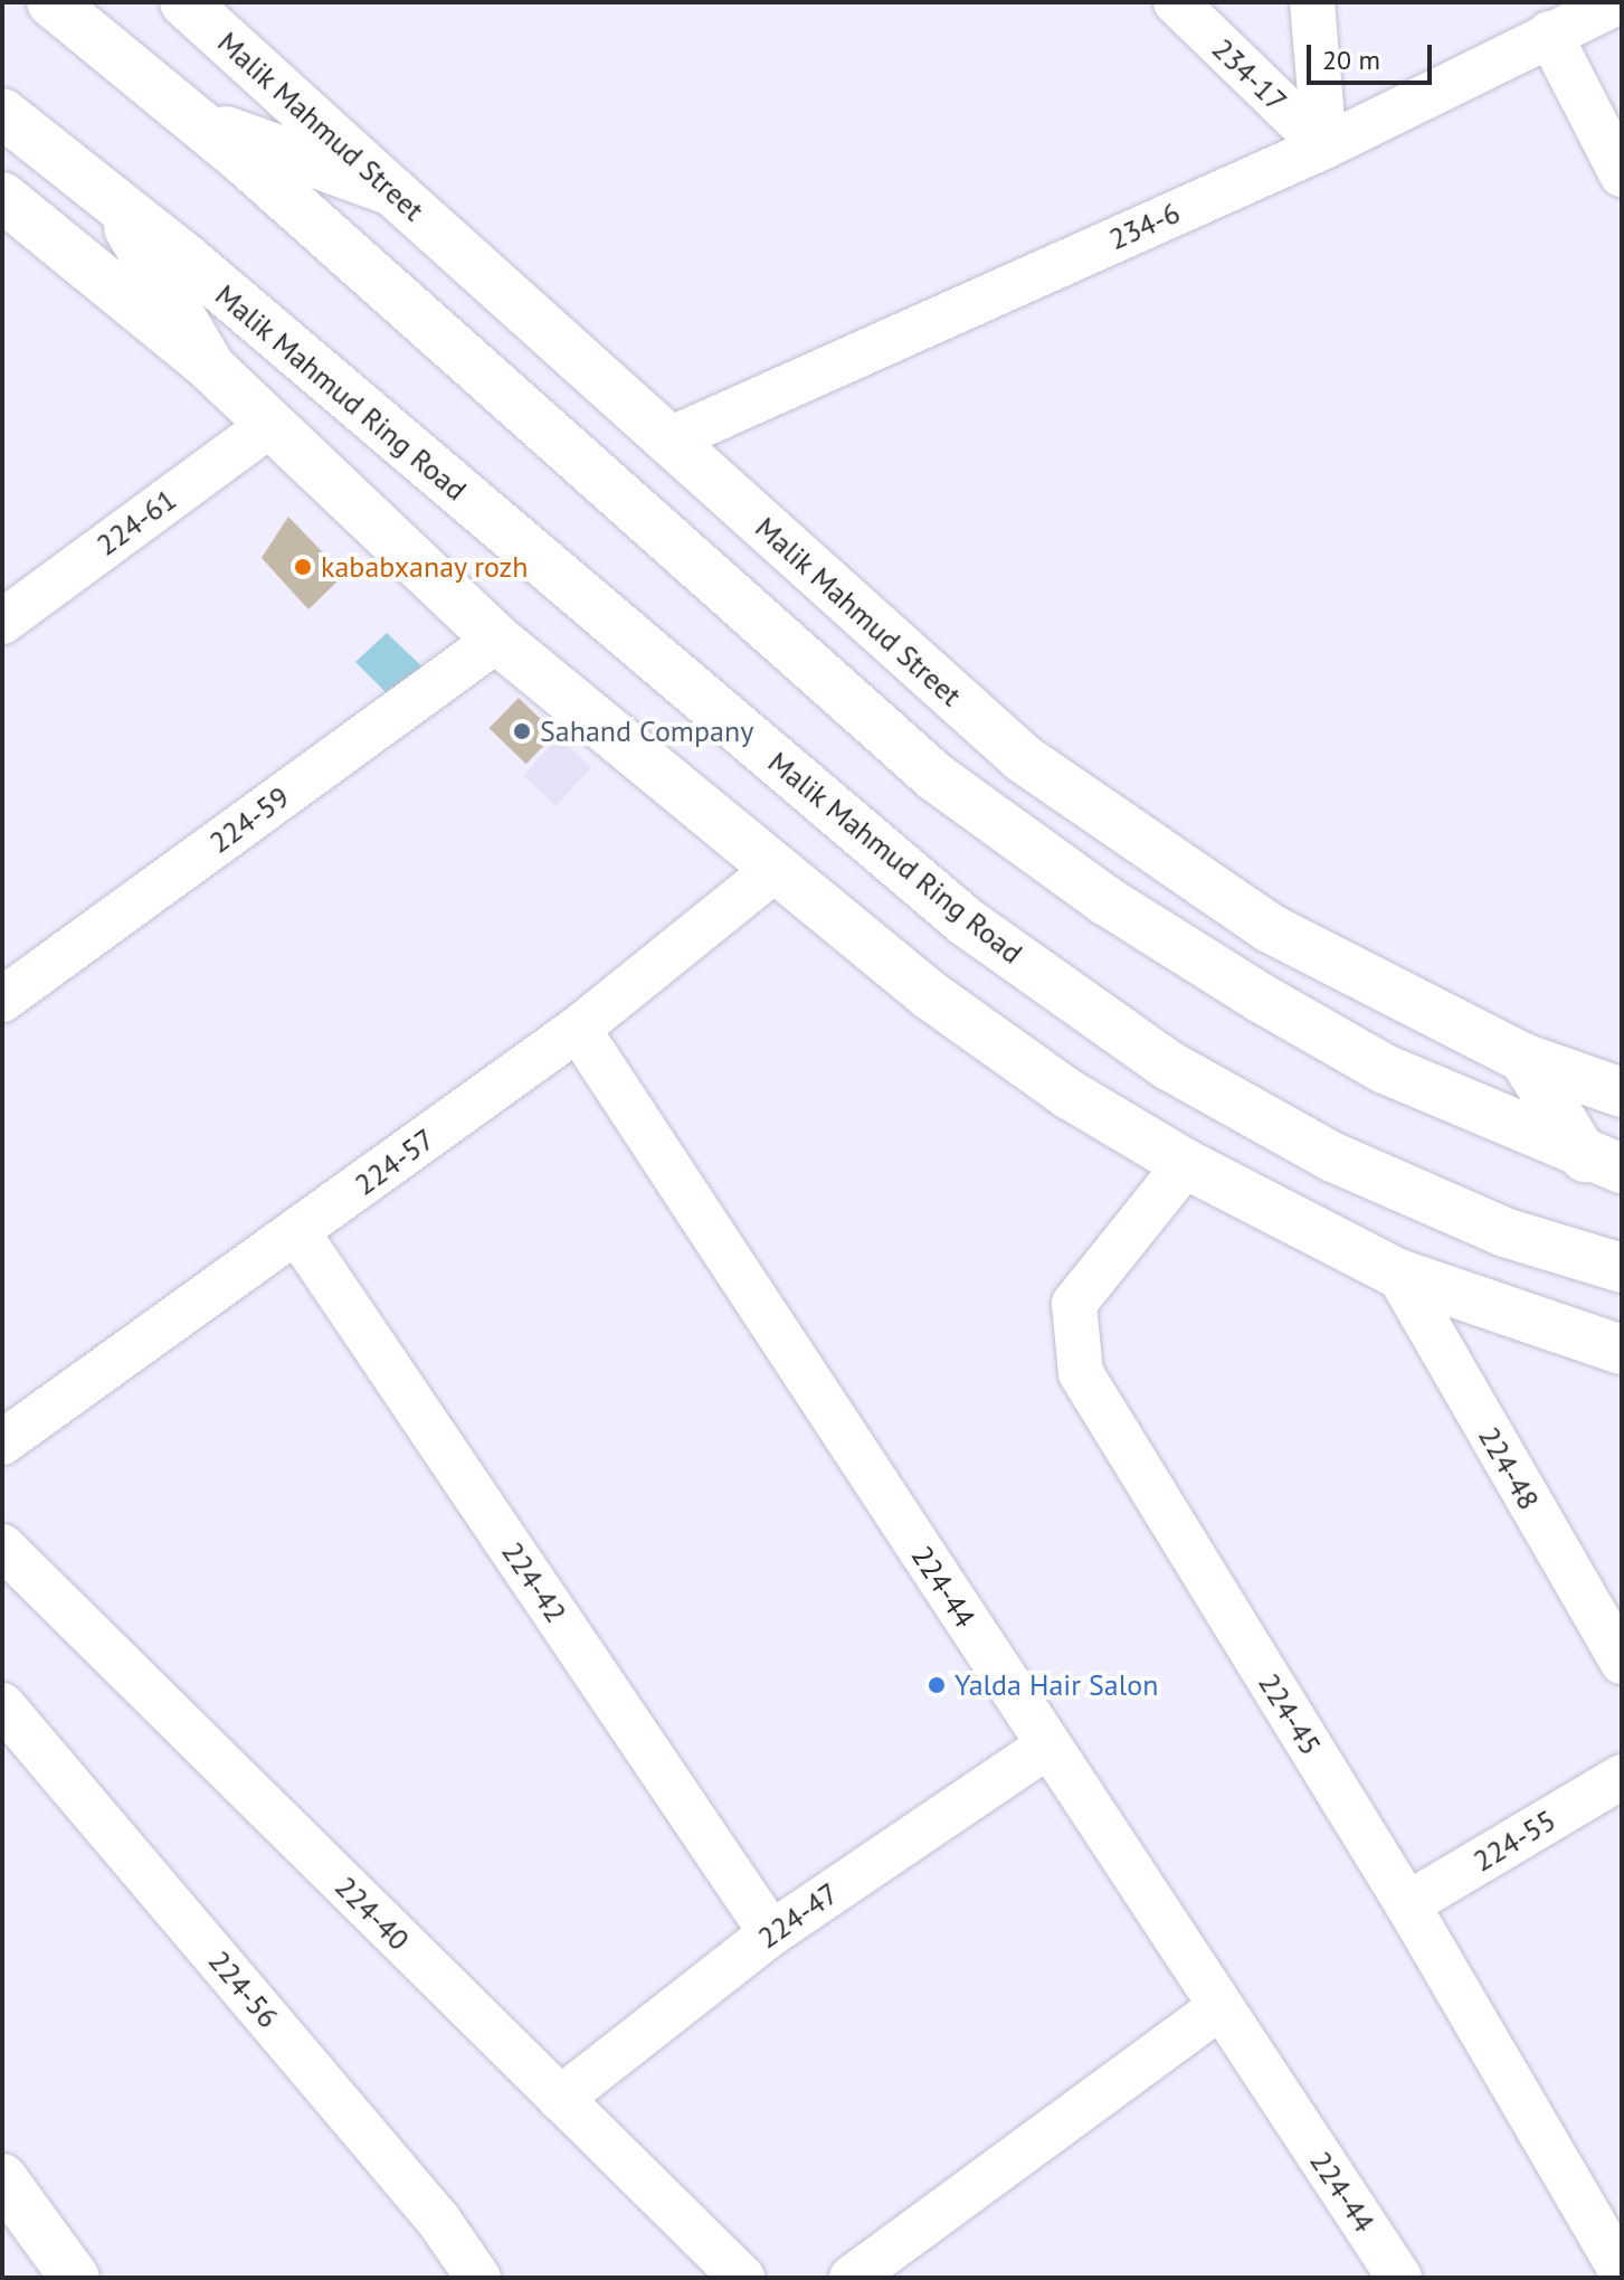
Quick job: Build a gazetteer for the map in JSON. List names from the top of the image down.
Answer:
{
  "streets": {
    "main road": ["Malik Mahmud Street", "Malik Mahmud Ring Road"],
    "street": [
      "234-17",
      "234-6",
      "224-61",
      "224-59",
      "224-57",
      "224-48",
      "224-42",
      "224-44",
      "224-45",
      "224-55",
      "224-40",
      "224-47",
      "224-56"
    ]
  },
  "crossings": [
    ["234-17", "234-6"],
    ["Malik Mahmud Street", "234-6"],
    ["224-57", "224-42"],
    ["224-57", "224-44"],
    ["224-42", "224-47"],
    ["224-44", "224-47"],
    ["224-45", "224-55"],
    ["224-40", "224-47"]
  ],
  "places": ["kababxanay rozh", "Sahand Company", "Yalda Hair Salon"],
  "scale_bar": "20 m"
}
